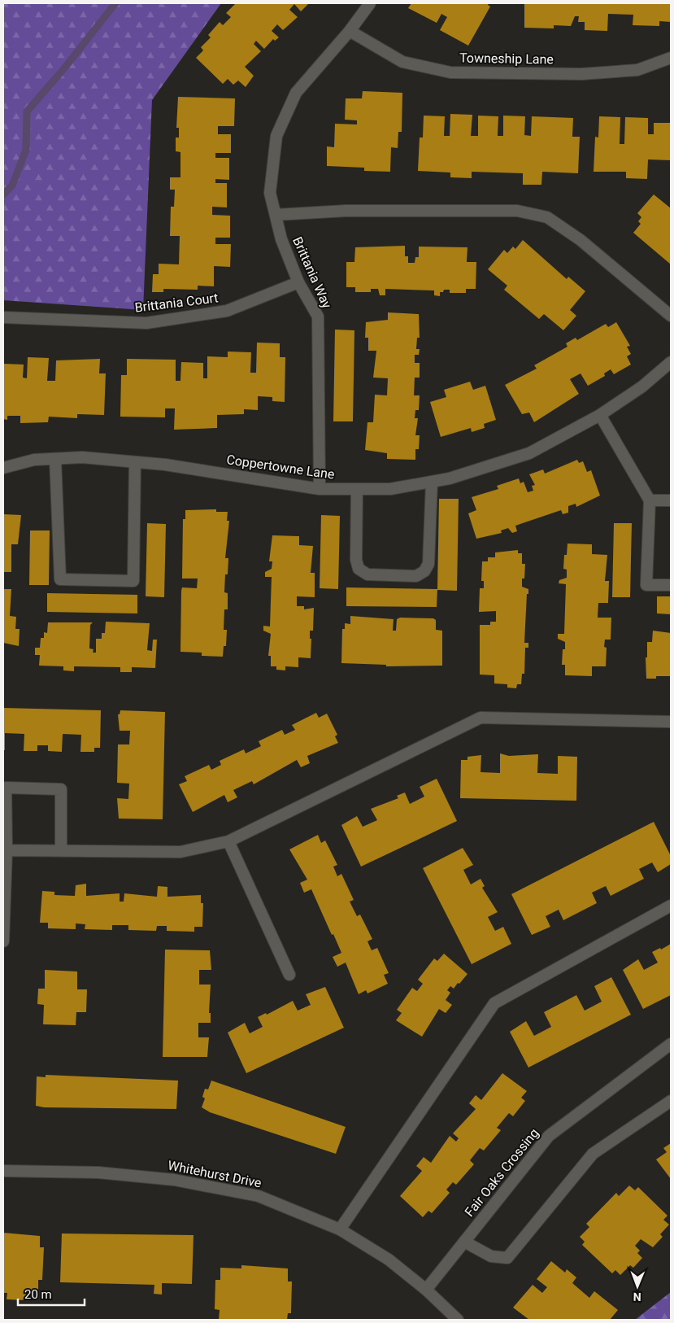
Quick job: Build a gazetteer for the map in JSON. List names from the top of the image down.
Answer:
{
  "streets": {
    "street": [
      "Towneship Lane",
      "Brittania Way",
      "Brittania Court",
      "Coppertowne Lane",
      "Fair Oaks Crossing",
      "Whitehurst Drive"
    ]
  },
  "crossings": [
    ["Towneship Lane", "Brittania Way"],
    ["Brittania Way", "Brittania Court"],
    ["Brittania Way", "Coppertowne Lane"],
    ["Fair Oaks Crossing", "Whitehurst Drive"]
  ],
  "scale_bar": "20 m",
  "north": "bottom"
}
